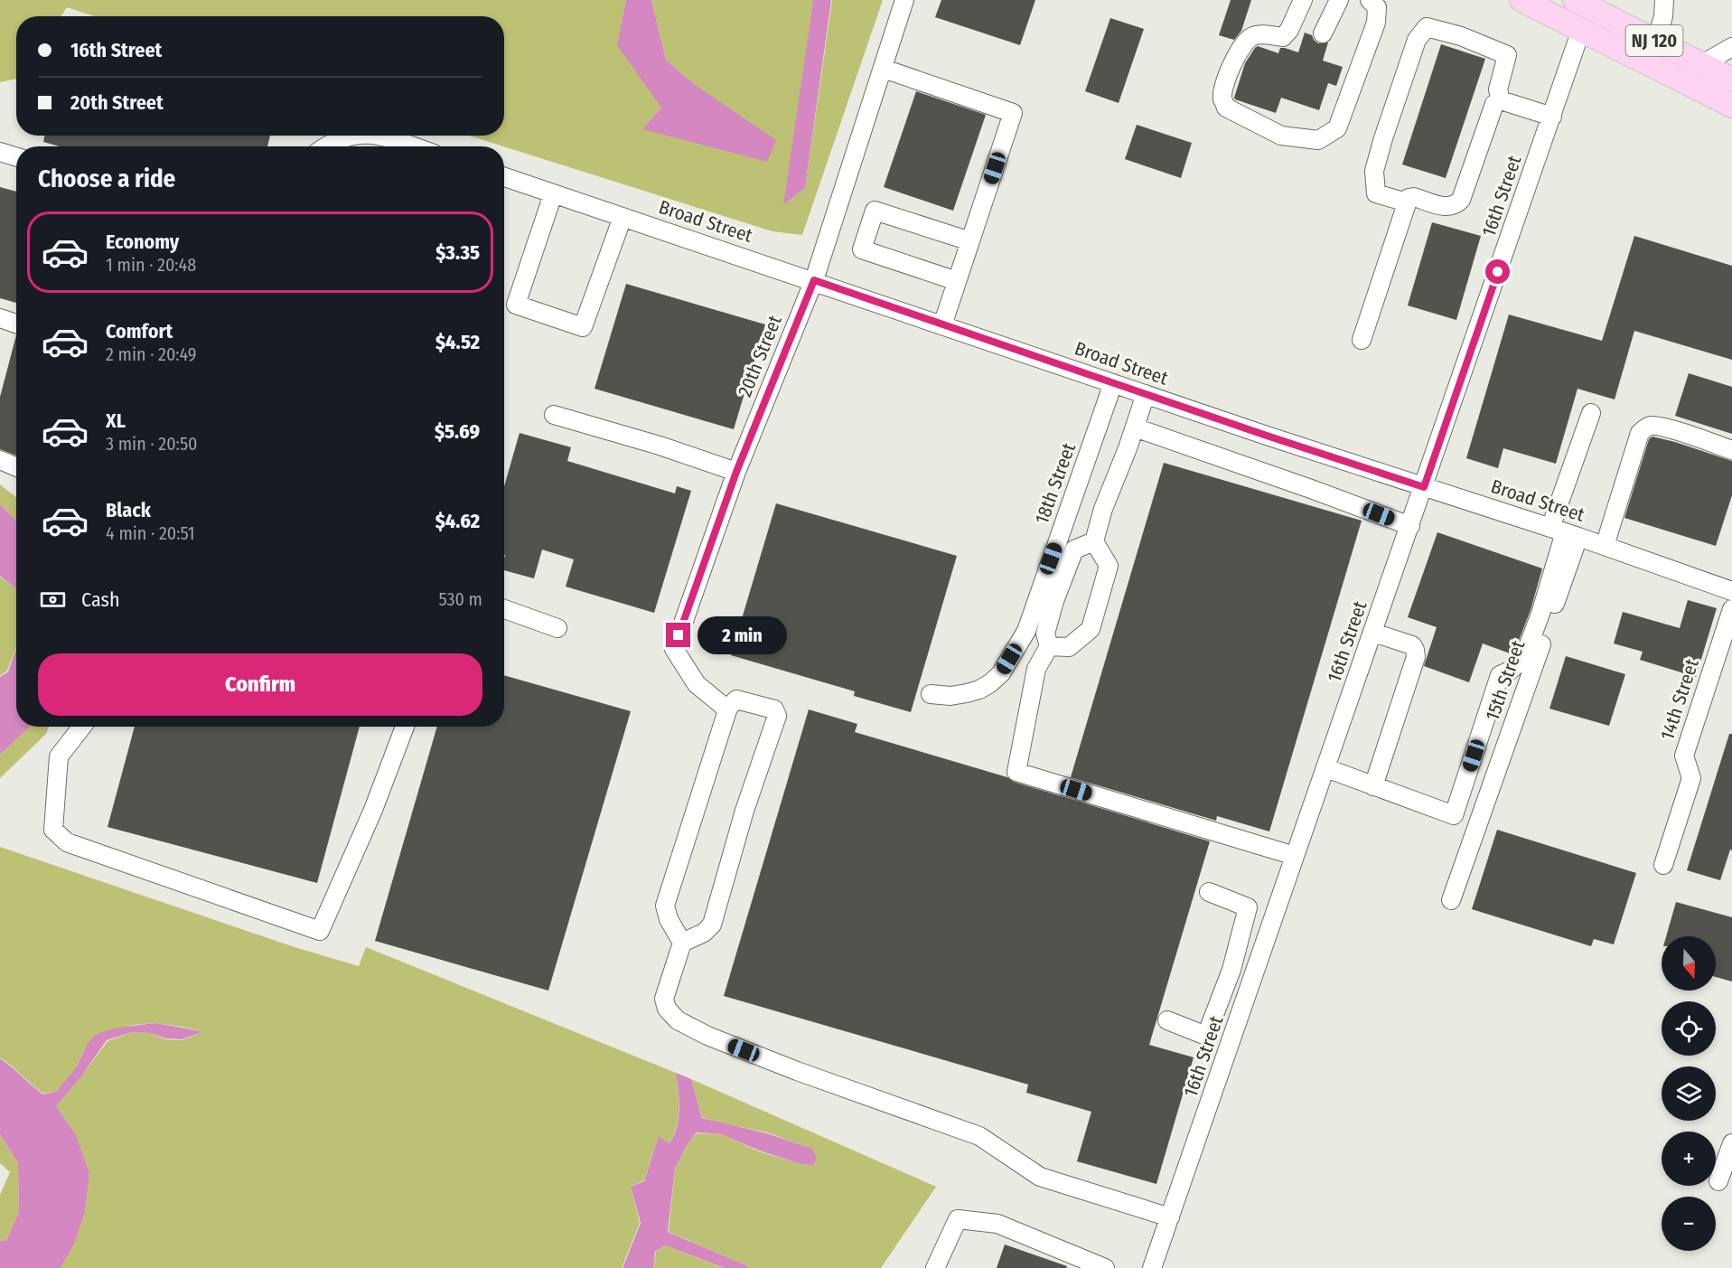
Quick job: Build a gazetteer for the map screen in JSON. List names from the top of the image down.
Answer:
{
  "streets": {
    "main road": ["NJ 120"],
    "street": [
      "16th Street",
      "Broad Street",
      "20th Street",
      "18th Street",
      "15th Street",
      "14th Street"
    ]
  },
  "crossings": [
    ["NJ 120", "16th Street"],
    ["16th Street", "Broad Street"],
    ["Broad Street", "20th Street"],
    ["Broad Street", "18th Street"],
    ["Broad Street", "15th Street"]
  ],
  "north": "bottom",
  "page": {
    "banner": ["16th Street", "20th Street"],
    "heading": "Choose a ride",
    "list": [
      {
        "name": "Economy",
        "note": "1 min · 20:48",
        "value": "$3.35"
      },
      {
        "name": "Comfort",
        "note": "2 min · 20:49",
        "value": "$4.52"
      },
      {
        "name": "XL",
        "note": "3 min · 20:50",
        "value": "$5.69"
      },
      {
        "name": "Black",
        "note": "4 min · 20:51",
        "value": "$4.62"
      }
    ],
    "pay": ["Cash", "530 m"],
    "bubble": "2 min",
    "buttons": "Confirm",
    "map_buttons": ["+", "−"]
  }
}
